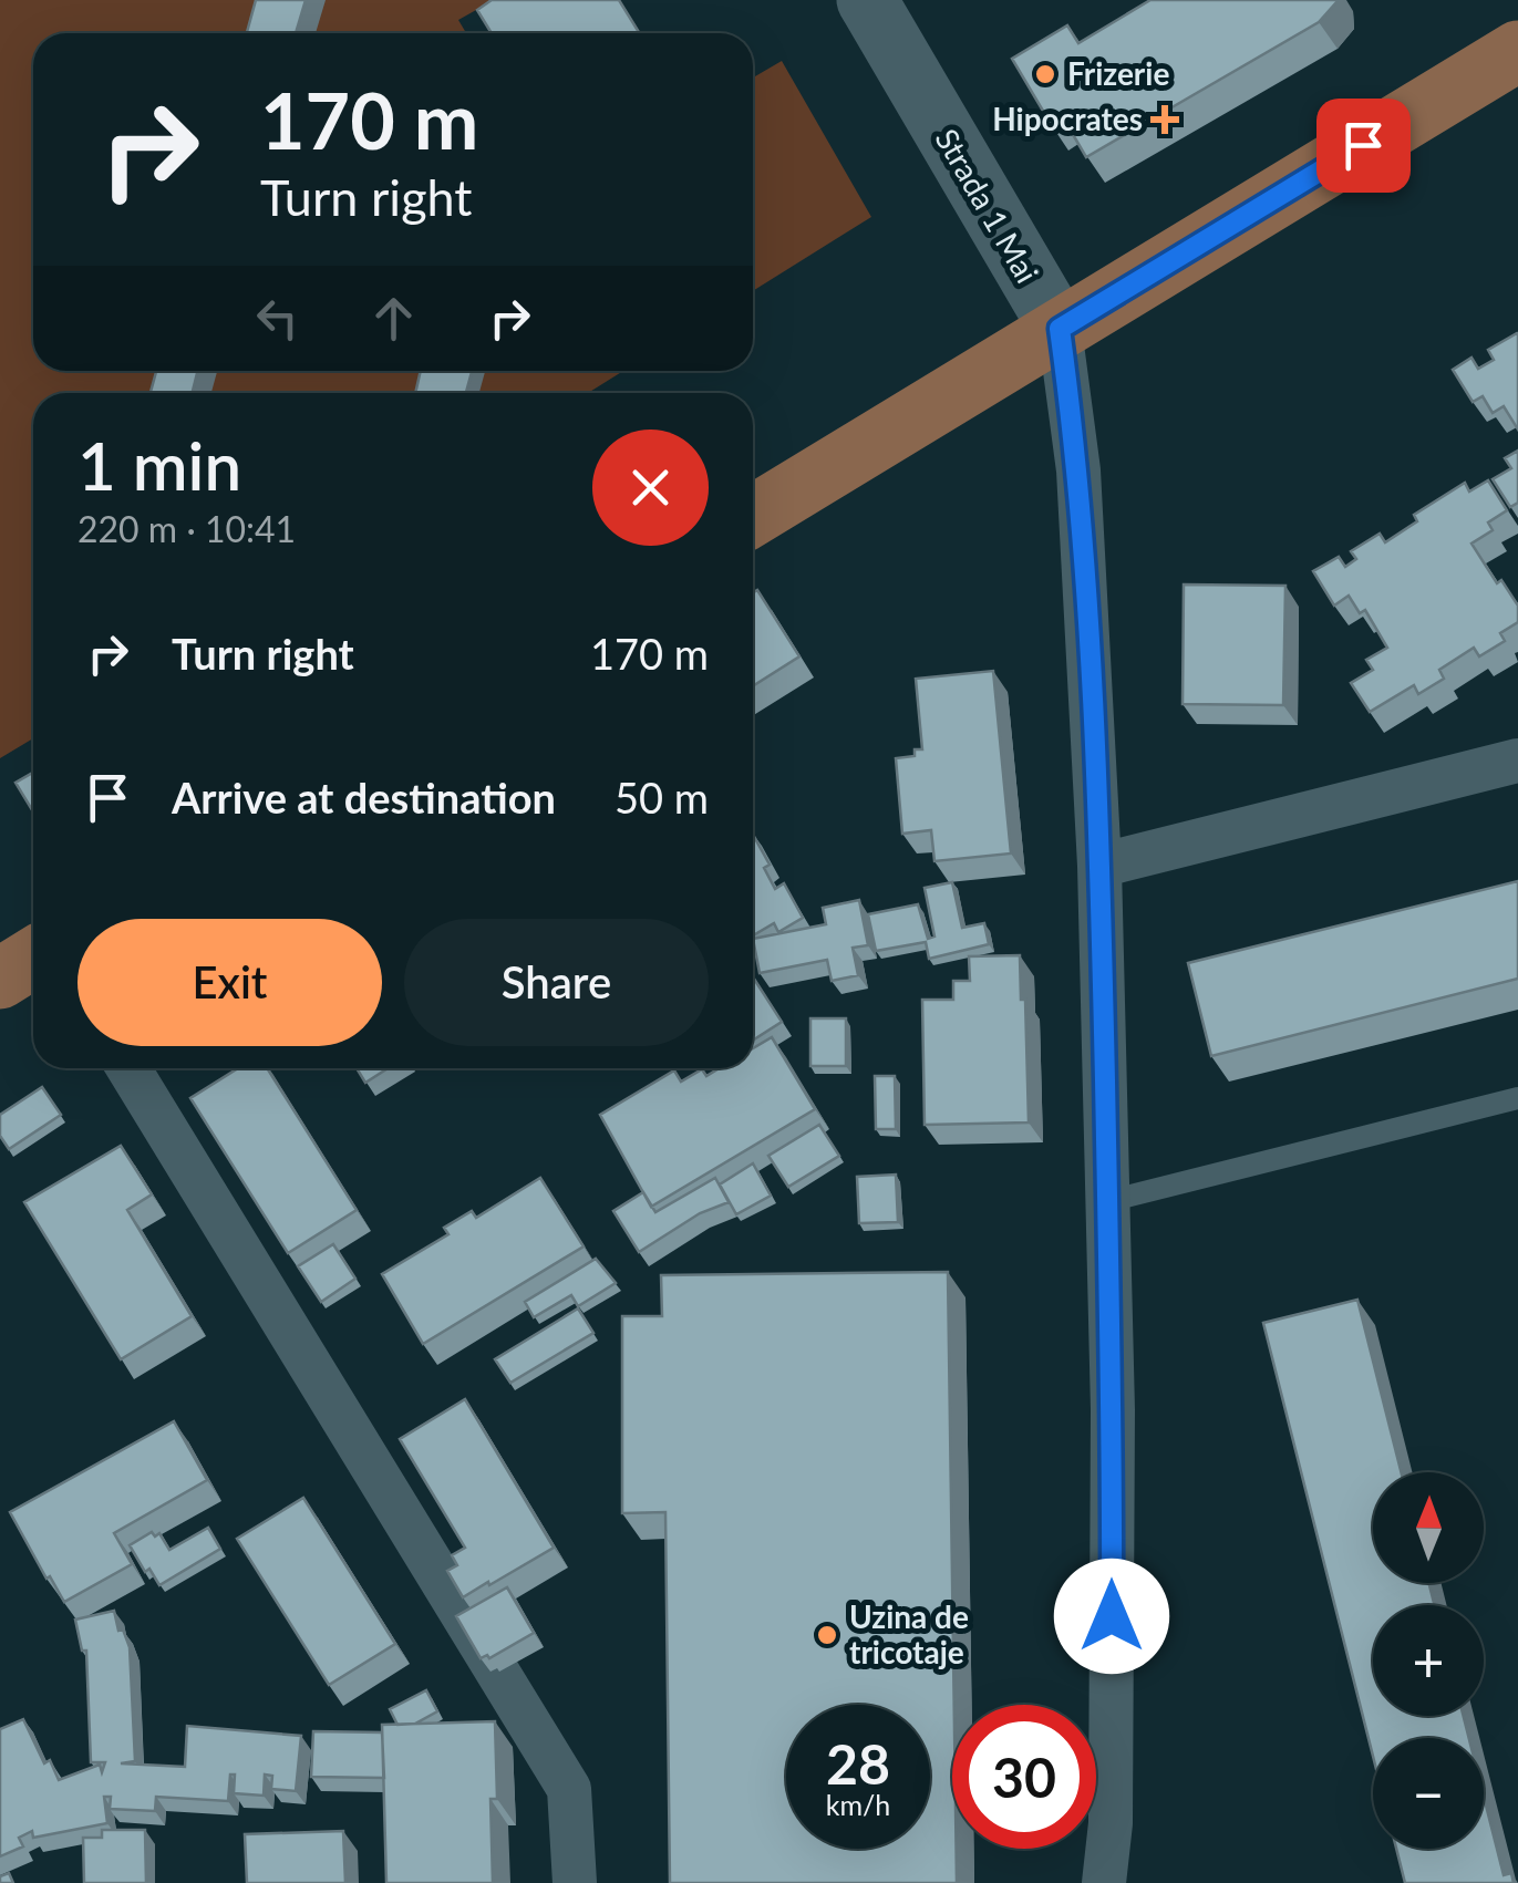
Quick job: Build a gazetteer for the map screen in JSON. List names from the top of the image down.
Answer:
{
  "streets": {
    "main road": ["Strada 1 Mai"]
  },
  "places": {
    "other": ["Frizerie", "Uzina de tricotaje"],
    "health": ["Hipocrates"]
  },
  "north": "top",
  "page": {
    "turn": ["170 m", "Turn right"],
    "heading": ["1 min", "220 m · 10:41"],
    "list": [
      {
        "name": "Turn right",
        "value": "170 m"
      },
      {
        "name": "Arrive at destination",
        "value": "50 m"
      }
    ],
    "buttons": ["Exit", "Share"],
    "map_buttons": ["+", "−"],
    "speed": "28 km/h",
    "limit": "30"
  }
}
